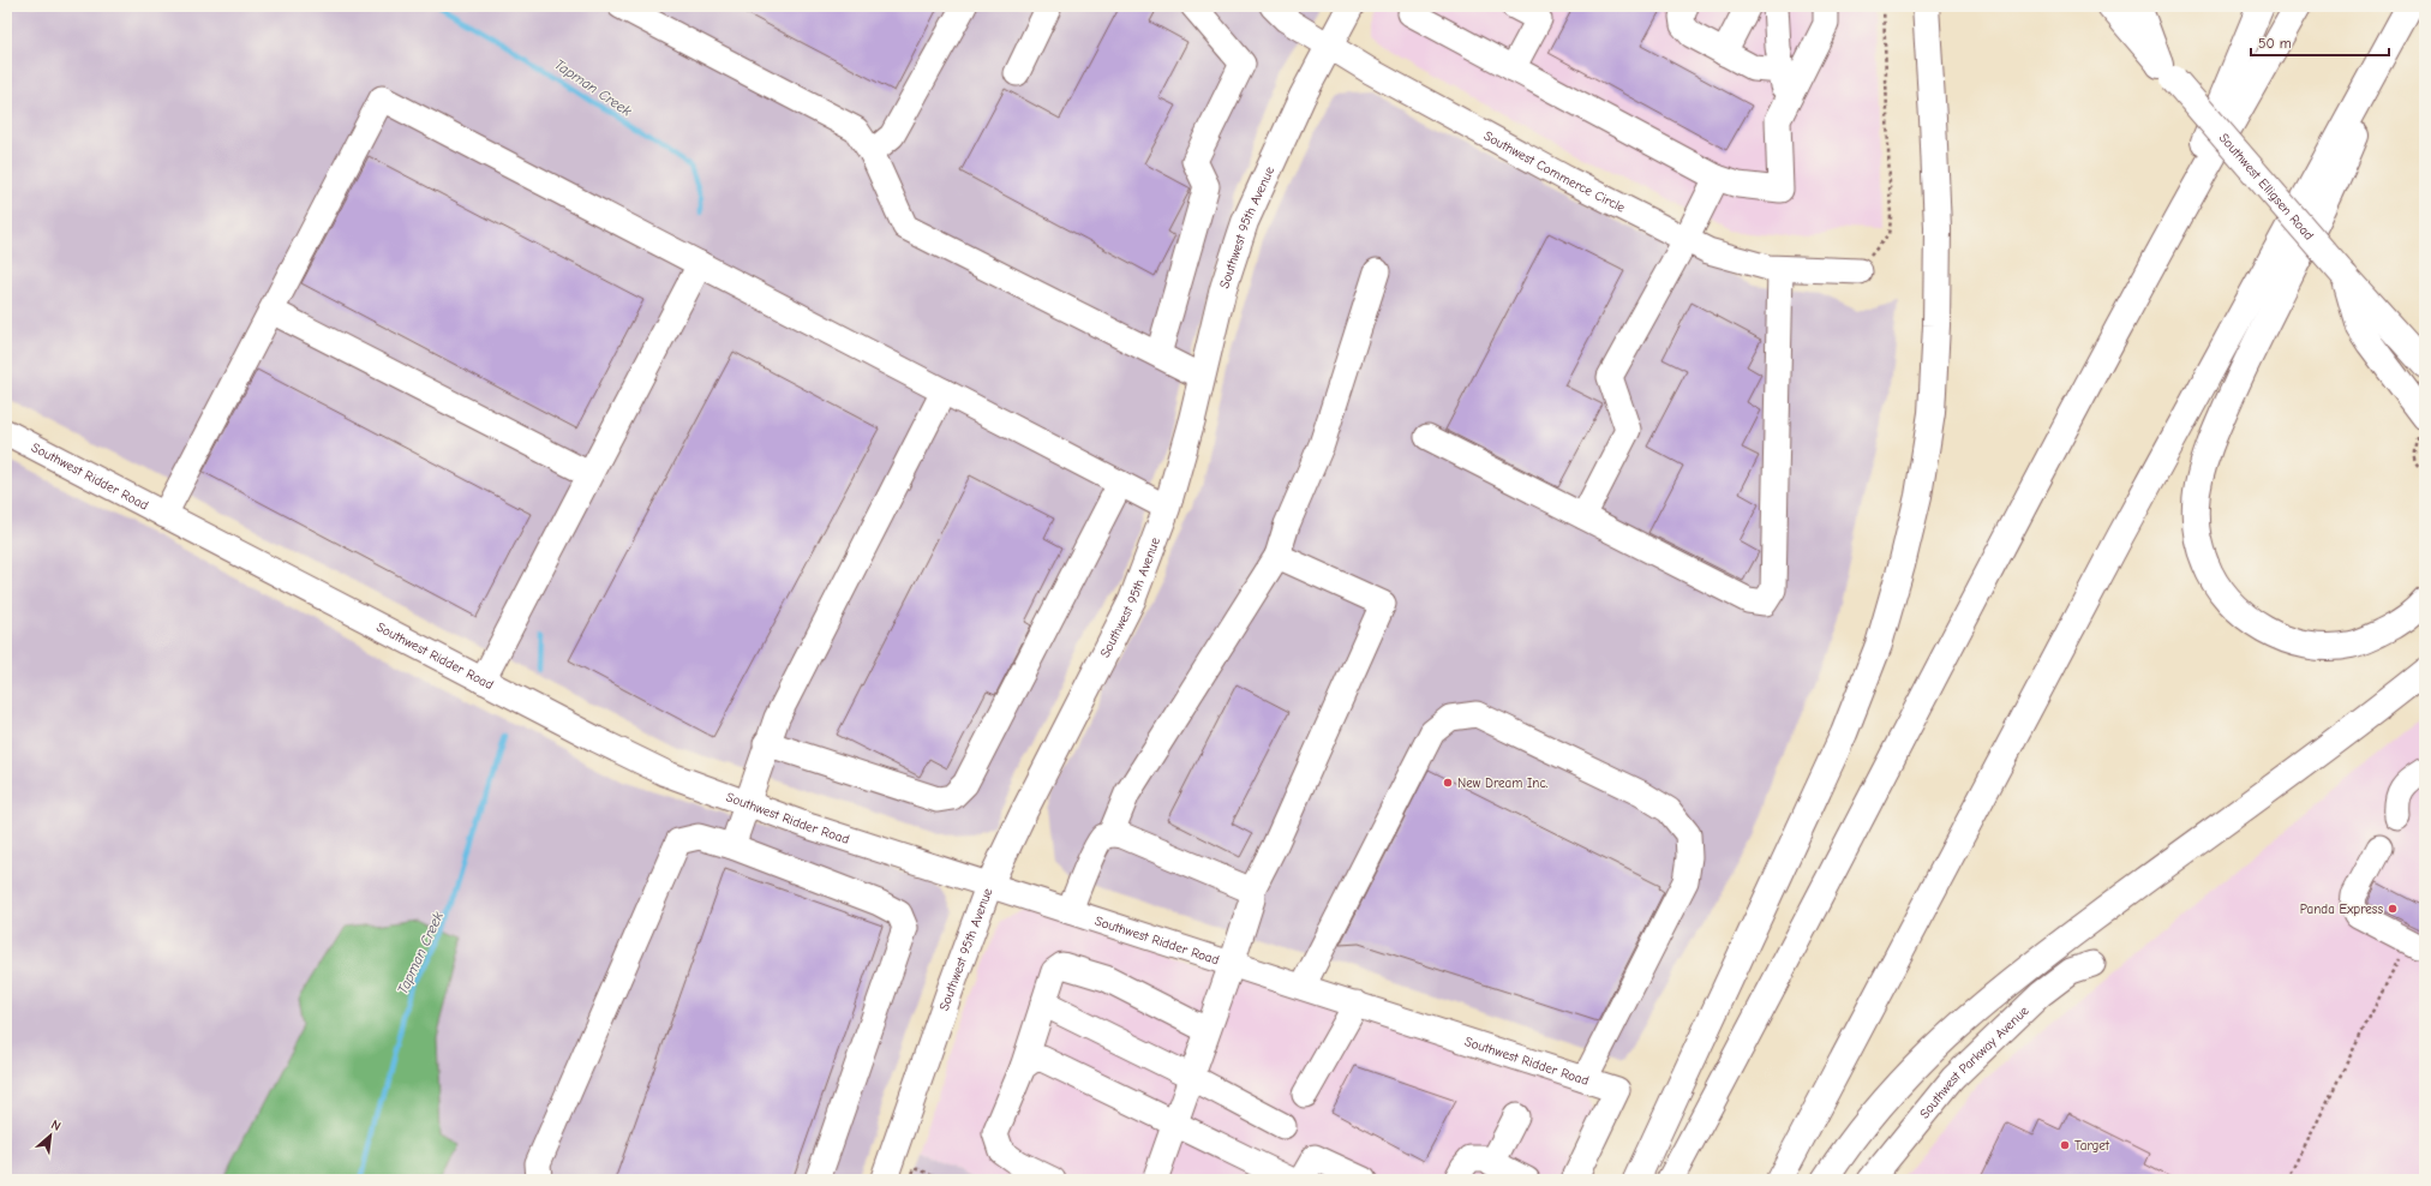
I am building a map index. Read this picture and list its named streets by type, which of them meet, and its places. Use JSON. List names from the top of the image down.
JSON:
{
  "streets": {
    "main road": ["Southwest Elligsen Road", "Southwest 95th Avenue"],
    "street": ["Southwest Commerce Circle", "Southwest Ridder Road", "Southwest Parkway Avenue"]
  },
  "crossings": [
    ["Southwest Commerce Circle", "Southwest 95th Avenue"],
    ["Southwest 95th Avenue", "Southwest Ridder Road"]
  ],
  "water": ["Tapman Creek"],
  "places": ["New Dream Inc.", "Panda Express", "Target"],
  "scale_bar": "50 m",
  "north": "top right"
}
